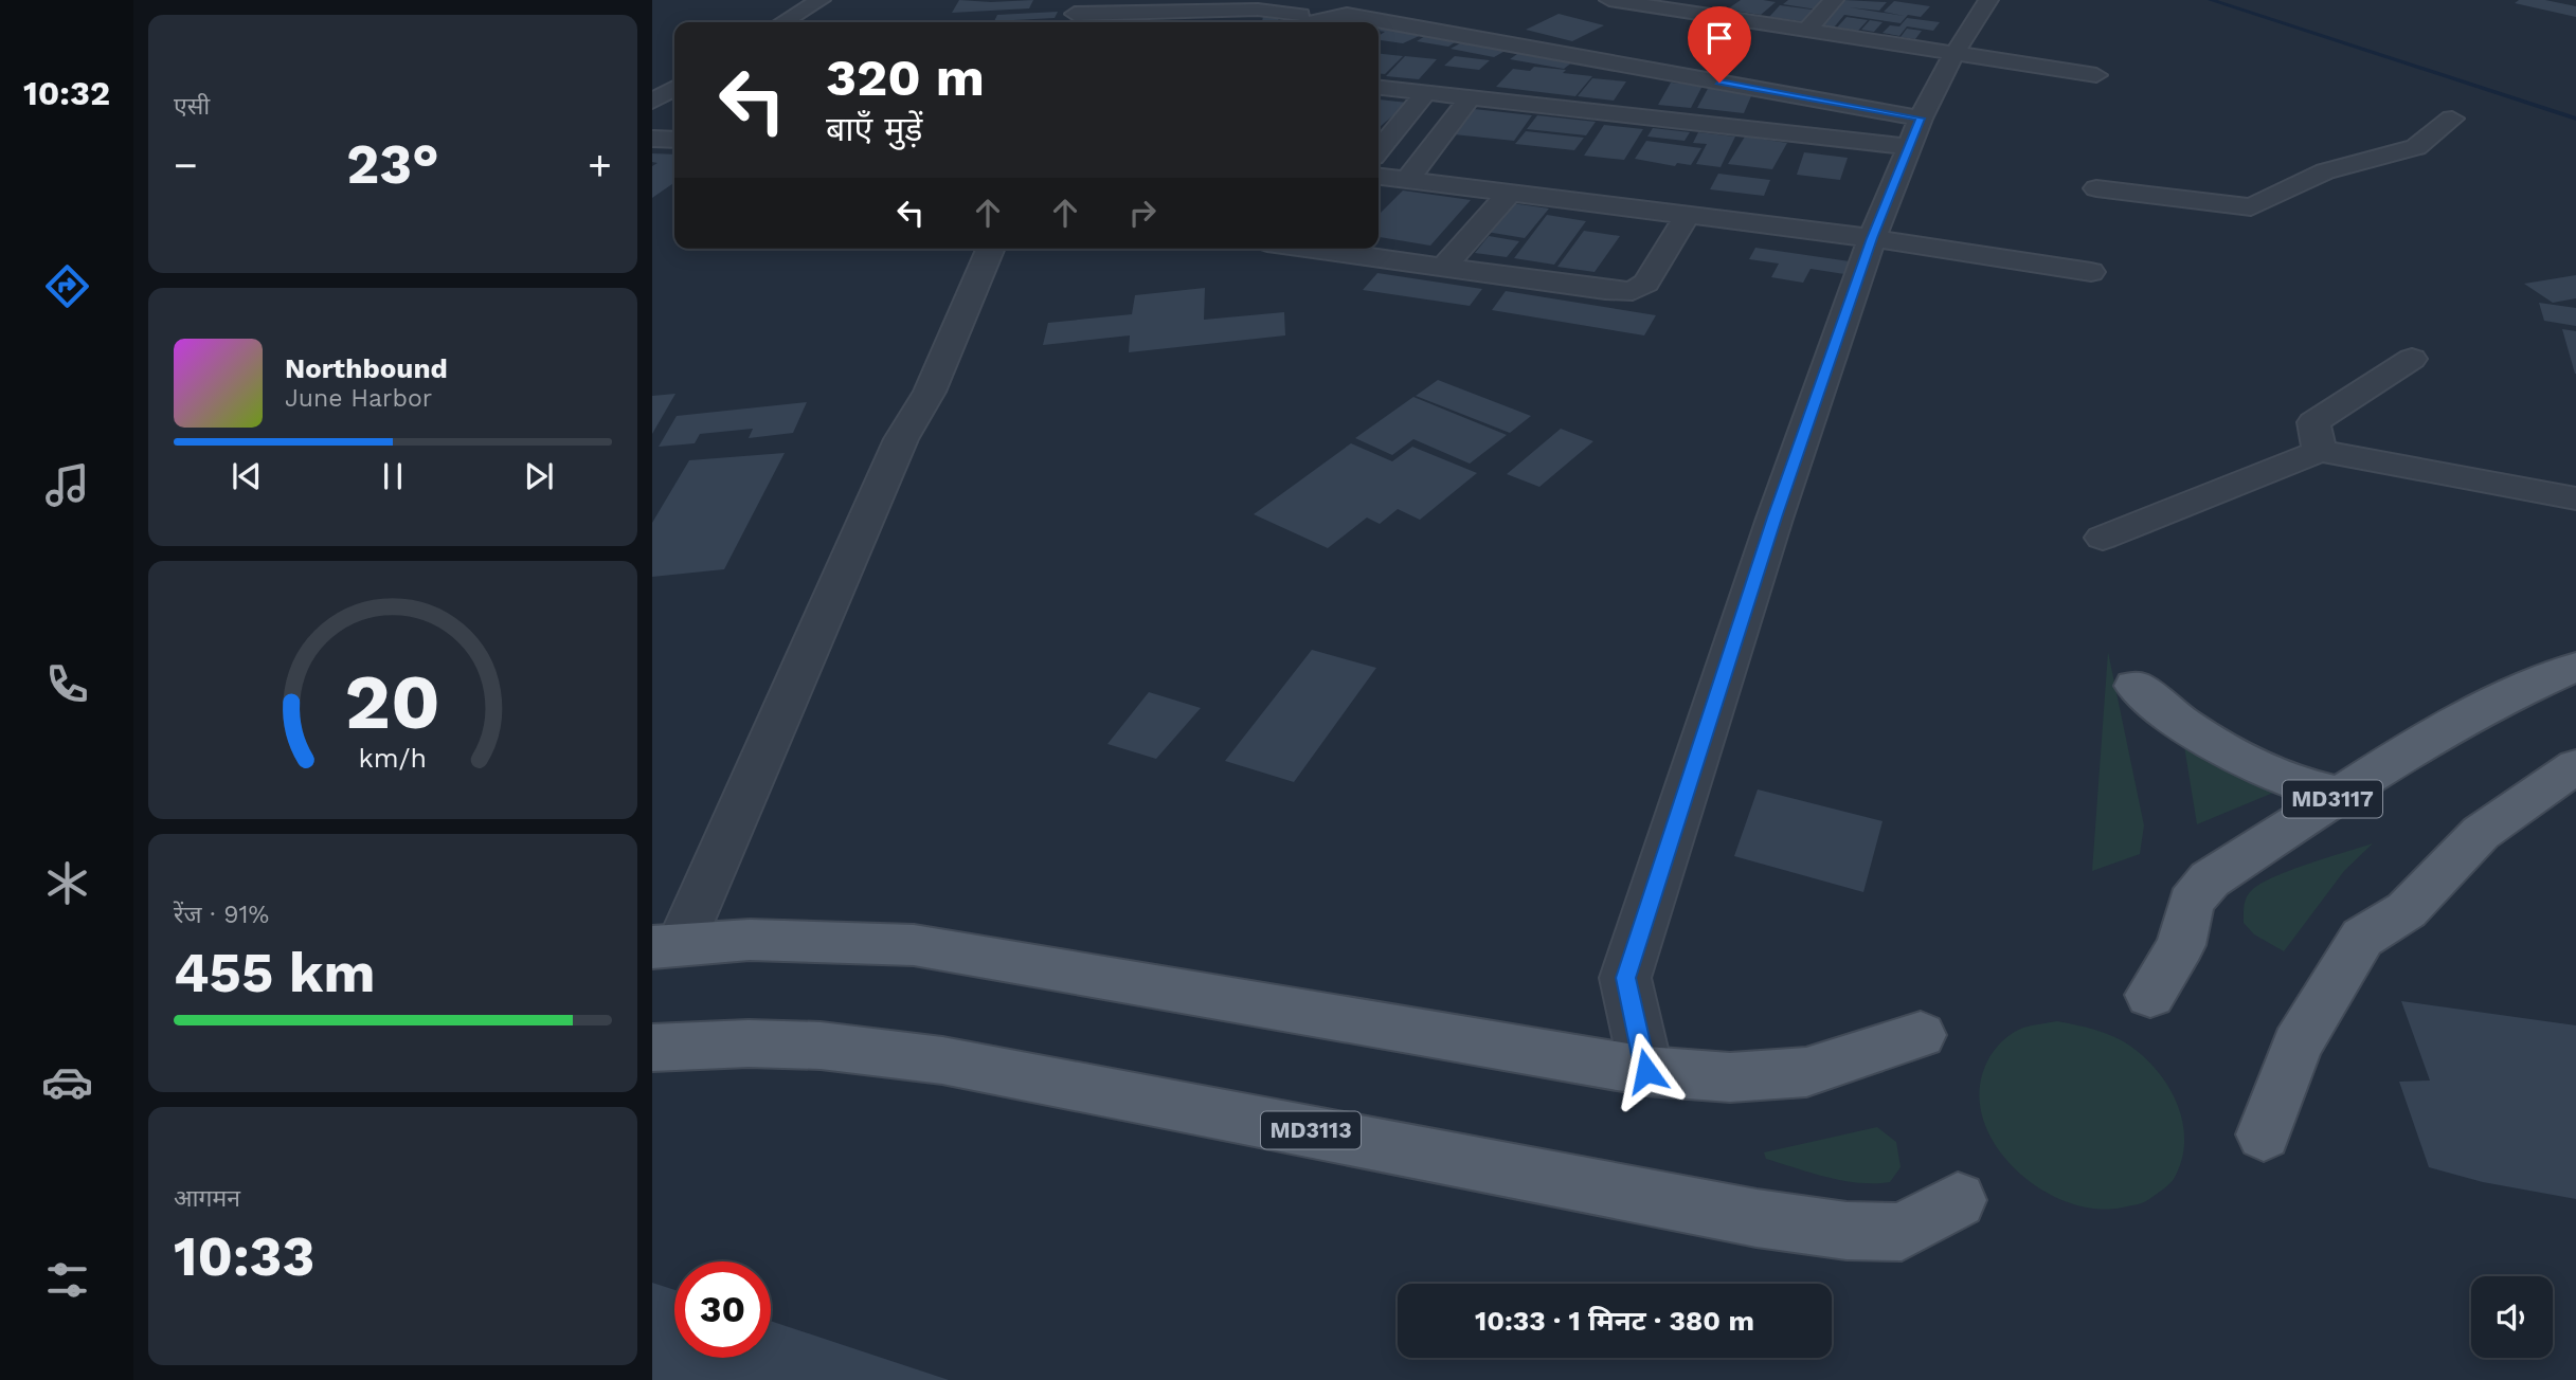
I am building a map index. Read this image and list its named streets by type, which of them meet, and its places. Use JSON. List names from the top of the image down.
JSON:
{
  "streets": {
    "main road": ["MD3117", "MD3113"]
  },
  "page": {
    "tabs": "10:32",
    "tile": [
      "एसी",
      ["रेंज · 91%", "455 km"],
      ["आगमन", "10:33"]
    ],
    "turn": ["320 m", "बाएँ मुड़ें"],
    "heat": ["−", "23°", "+"],
    "song": ["Northbound", "June Harbor"],
    "limit": "30",
    "trip": "10:33 · 1 मिनट · 380 m",
    "gauge": ["20", "km/h"]
  }
}
